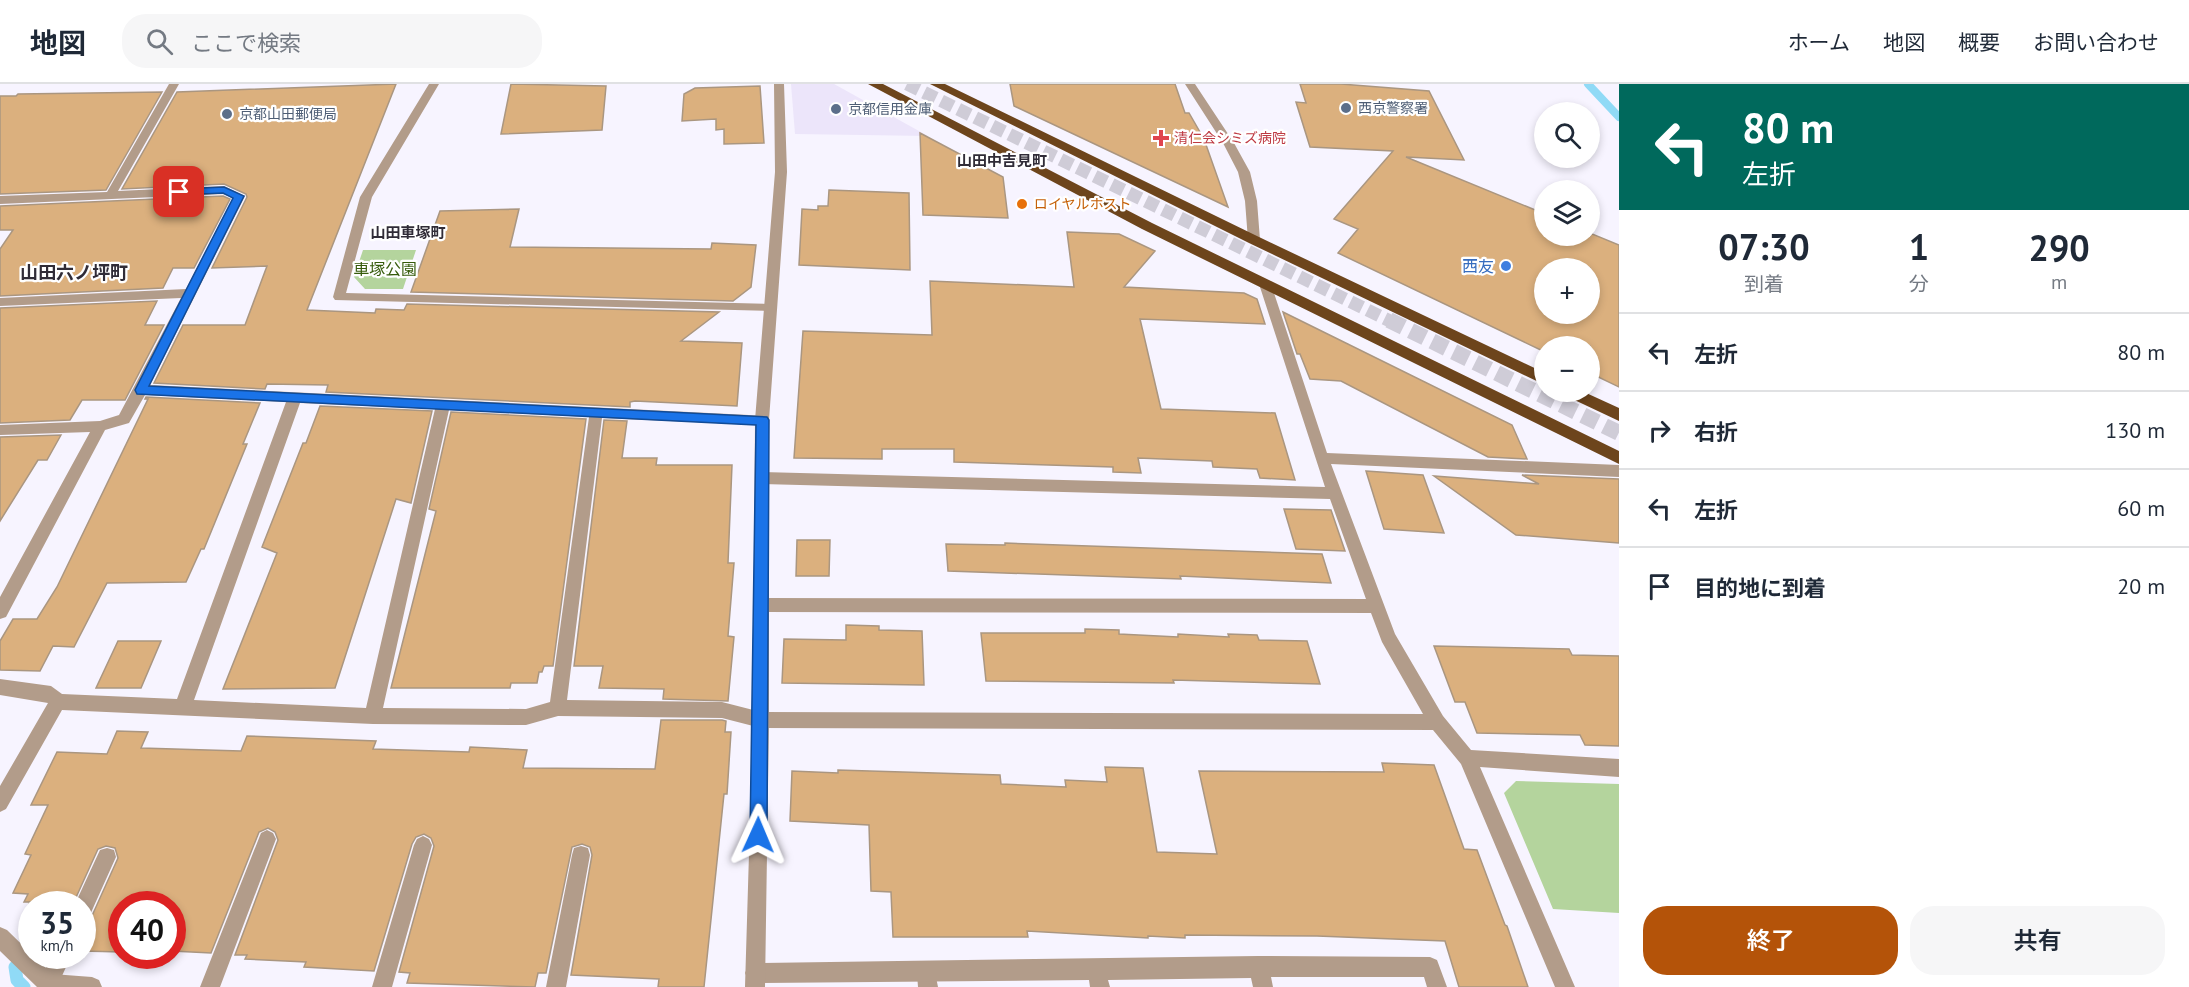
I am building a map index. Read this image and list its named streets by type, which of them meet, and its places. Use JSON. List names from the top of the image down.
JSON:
{
  "districts": ["山田中吉見町", "山田車塚町", "山田六ノ坪町"],
  "parks": ["車塚公園"],
  "places": {
    "other": [
      "西京警察署",
      "京都信用金庫",
      "京都山田郵便局",
      "ロイヤルホスト",
      "西友"
    ],
    "health": ["清仁会シミズ病院"]
  },
  "page": {
    "header": "地図",
    "search": "ここで検索",
    "nav": [
      "ホーム",
      "地図",
      "概要",
      "お問い合わせ"
    ],
    "turn": ["80 m", "左折"],
    "map_buttons": ["+", "−"],
    "eta": [
      "07:30",
      "到着",
      "1",
      "分",
      "290",
      "m"
    ],
    "list": [
      {
        "name": "左折",
        "value": "80 m"
      },
      {
        "name": "右折",
        "value": "130 m"
      },
      {
        "name": "左折",
        "value": "60 m"
      },
      {
        "name": "目的地に到着",
        "value": "20 m"
      }
    ],
    "speed": "35 km/h",
    "limit": "40",
    "buttons": ["終了", "共有"]
  }
}
